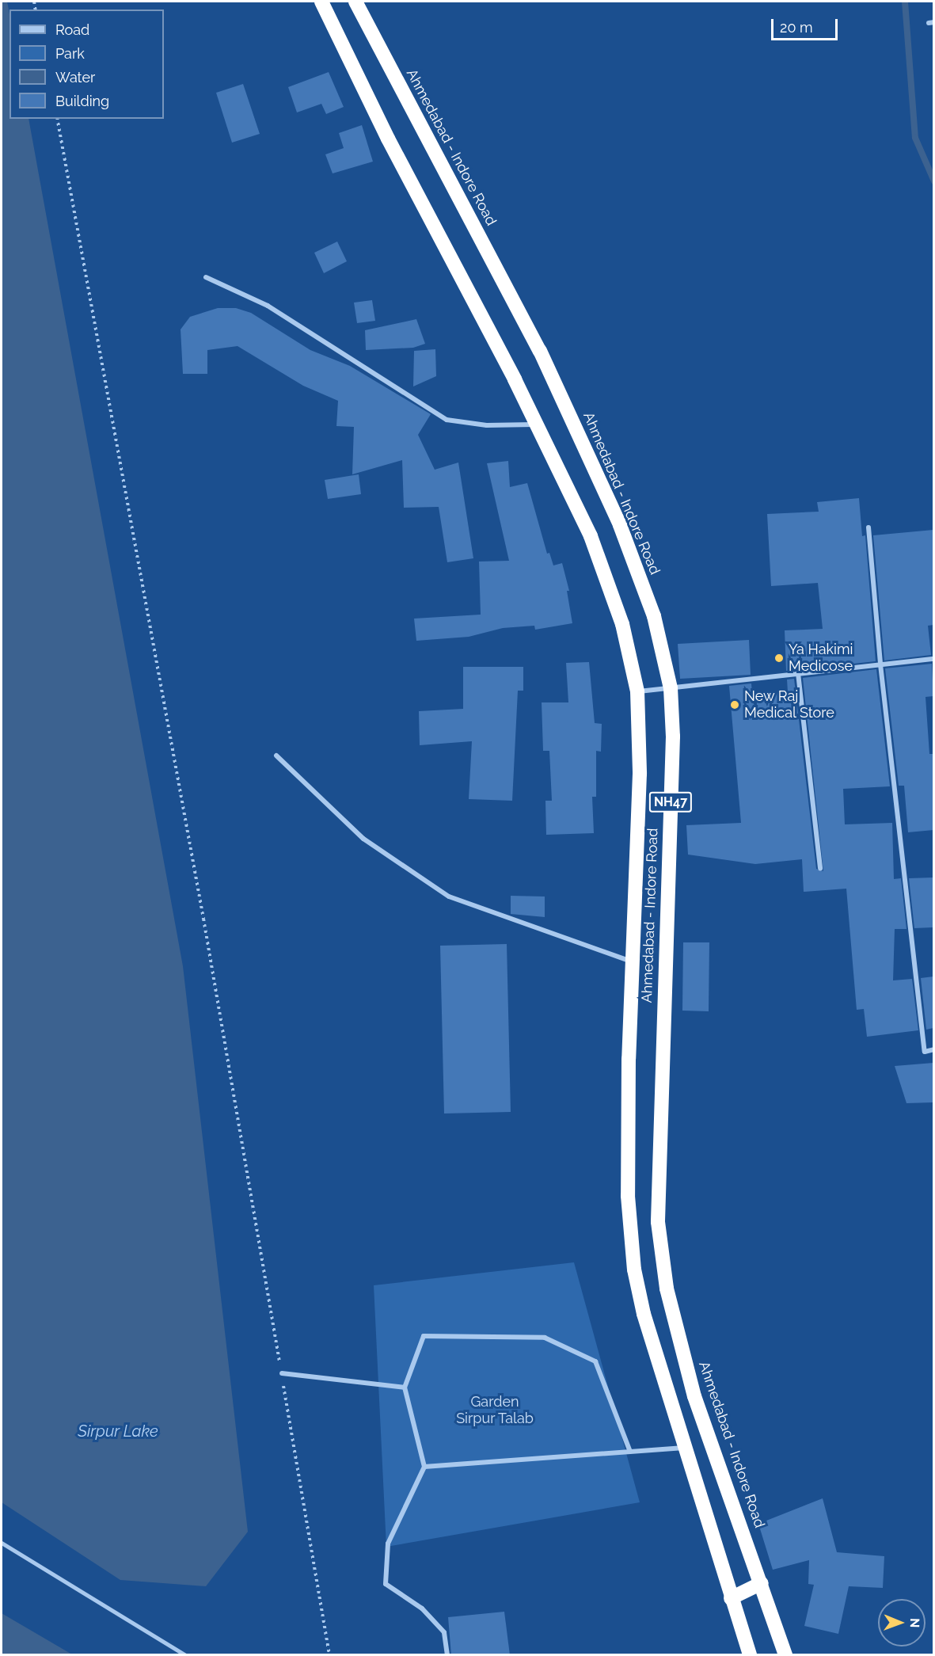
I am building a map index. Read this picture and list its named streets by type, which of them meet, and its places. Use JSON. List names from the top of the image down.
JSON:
{
  "streets": {
    "highway": ["Ahmedabad - Indore Road", "NH47"]
  },
  "water": ["Sirpur Lake"],
  "parks": ["Garden Sirpur Talab"],
  "places": ["Ya Hakimi Medicose", "New Raj Medical Store"],
  "legend": [
    "Road",
    "Park",
    "Water",
    "Building"
  ],
  "scale_bar": "20 m",
  "north": "right"
}
